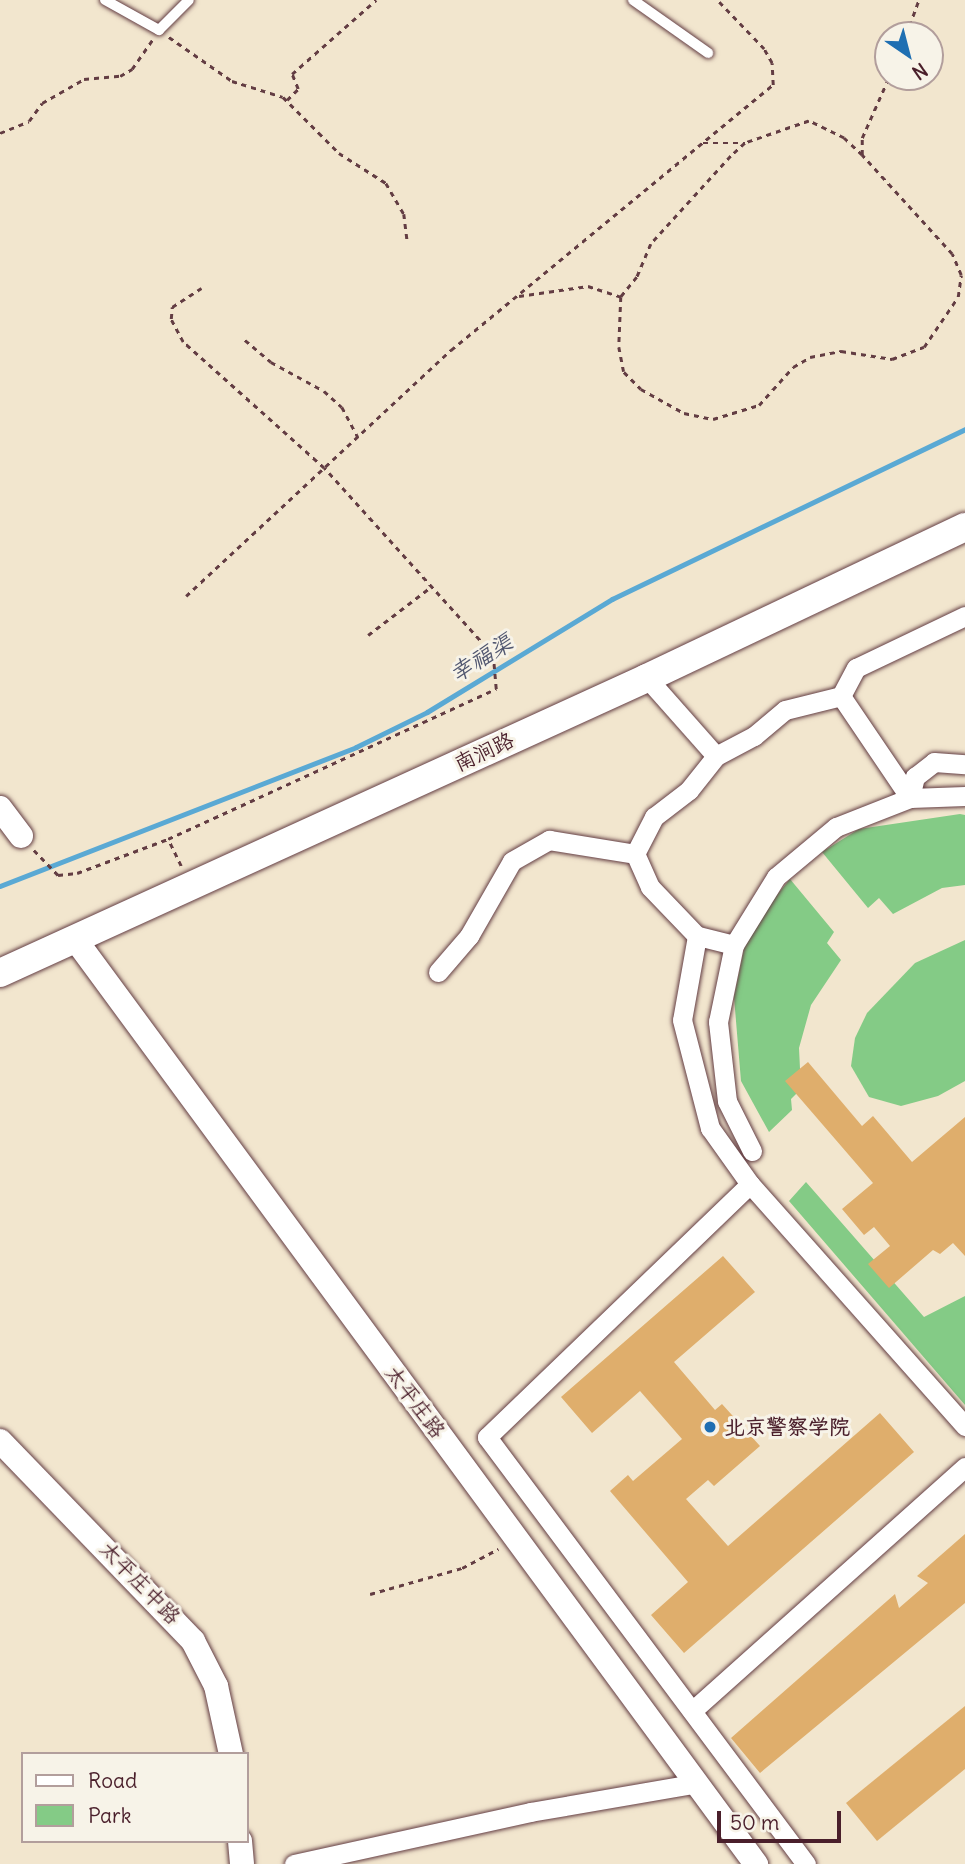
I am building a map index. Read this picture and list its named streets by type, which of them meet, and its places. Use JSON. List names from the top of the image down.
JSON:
{
  "streets": {
    "main road": ["南涧路"],
    "street": ["太平庄路", "太平庄中路"]
  },
  "crossings": [
    ["南涧路", "太平庄路"]
  ],
  "water": ["幸福渠"],
  "places": ["北京警察学院"],
  "legend": ["Road", "Park"],
  "scale_bar": "50 m",
  "north": "bottom right"
}
